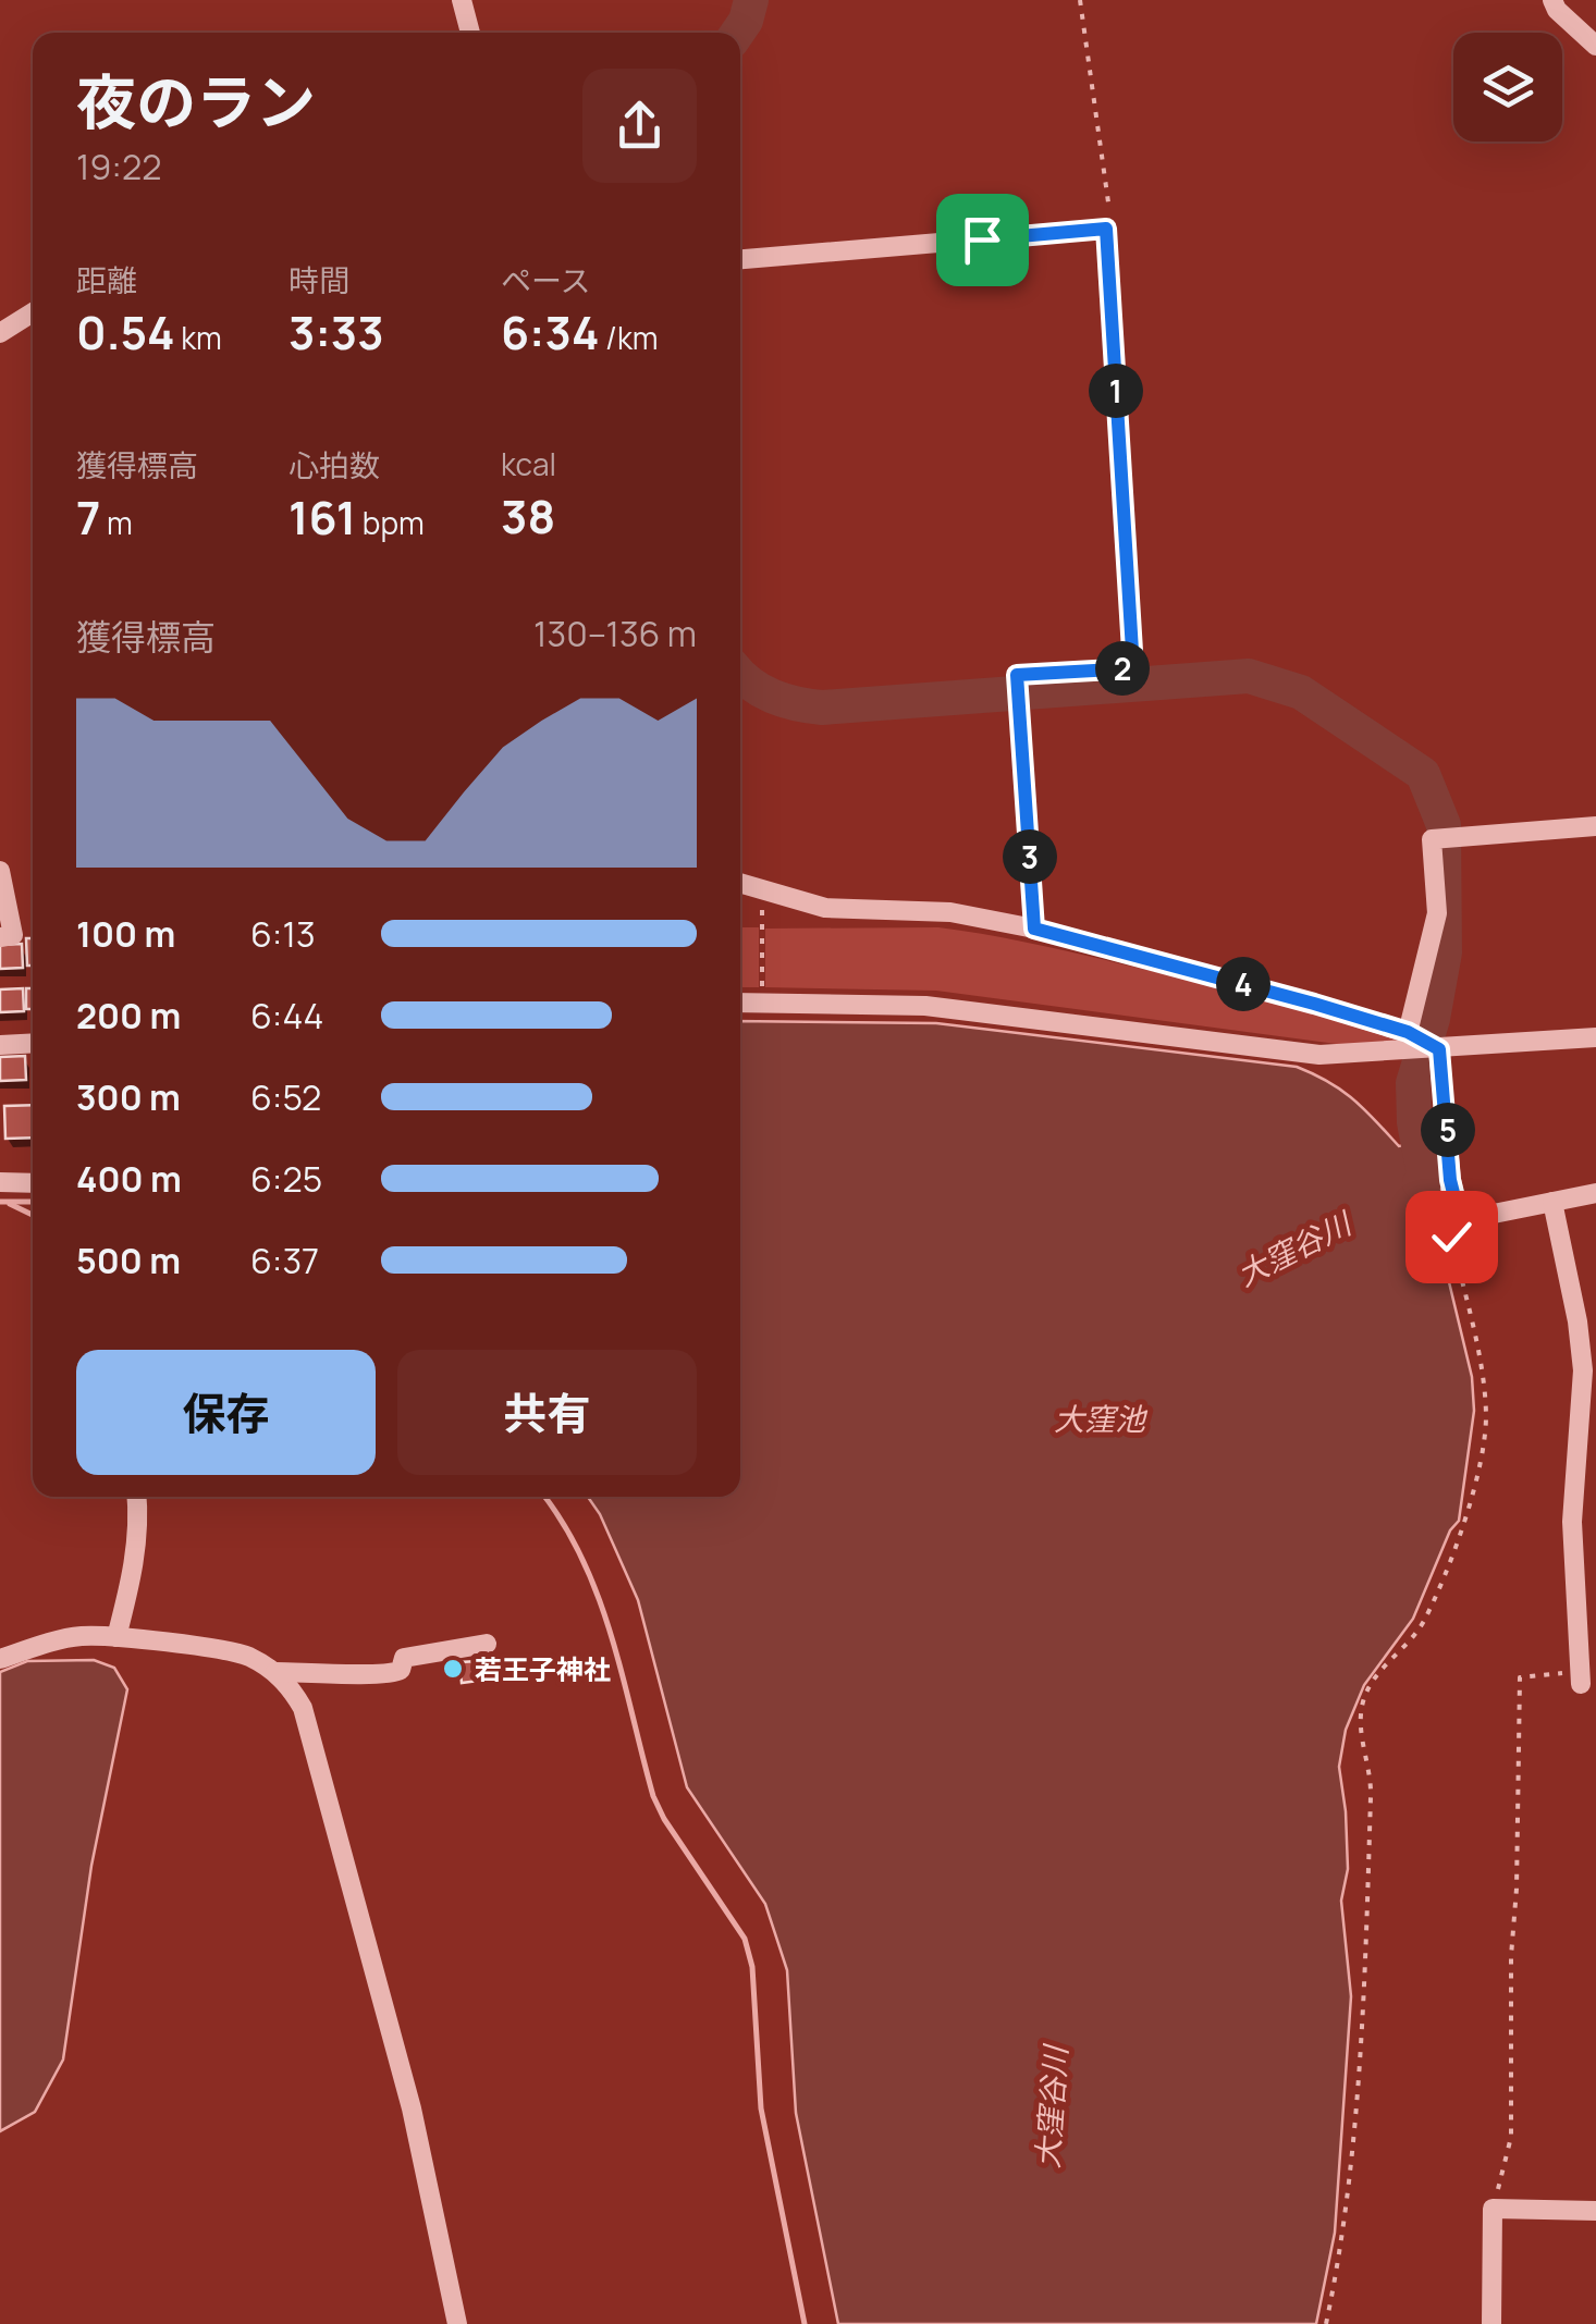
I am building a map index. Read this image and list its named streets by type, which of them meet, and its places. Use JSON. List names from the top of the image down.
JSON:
{
  "water": ["大窪谷川", "大窪池"],
  "places": ["若王子神社"],
  "page": {
    "heading": ["夜のラン", "19:22"],
    "stats": [
      ["距離", "0.54 km"],
      ["時間", "3:33"],
      ["ペース", "6:34 /km"],
      ["獲得標高", "7 m"],
      ["心拍数", "161 bpm"],
      ["kcal", "38"]
    ],
    "pins": [
      "1",
      "2",
      "3",
      "4",
      "5"
    ],
    "chart": ["獲得標高", "130–136 m"],
    "list": [
      {
        "name": "100 m",
        "note": "6:13"
      },
      {
        "name": "200 m",
        "note": "6:44"
      },
      {
        "name": "300 m",
        "note": "6:52"
      },
      {
        "name": "400 m",
        "note": "6:25"
      },
      {
        "name": "500 m",
        "note": "6:37"
      }
    ],
    "buttons": ["保存", "共有"]
  }
}
